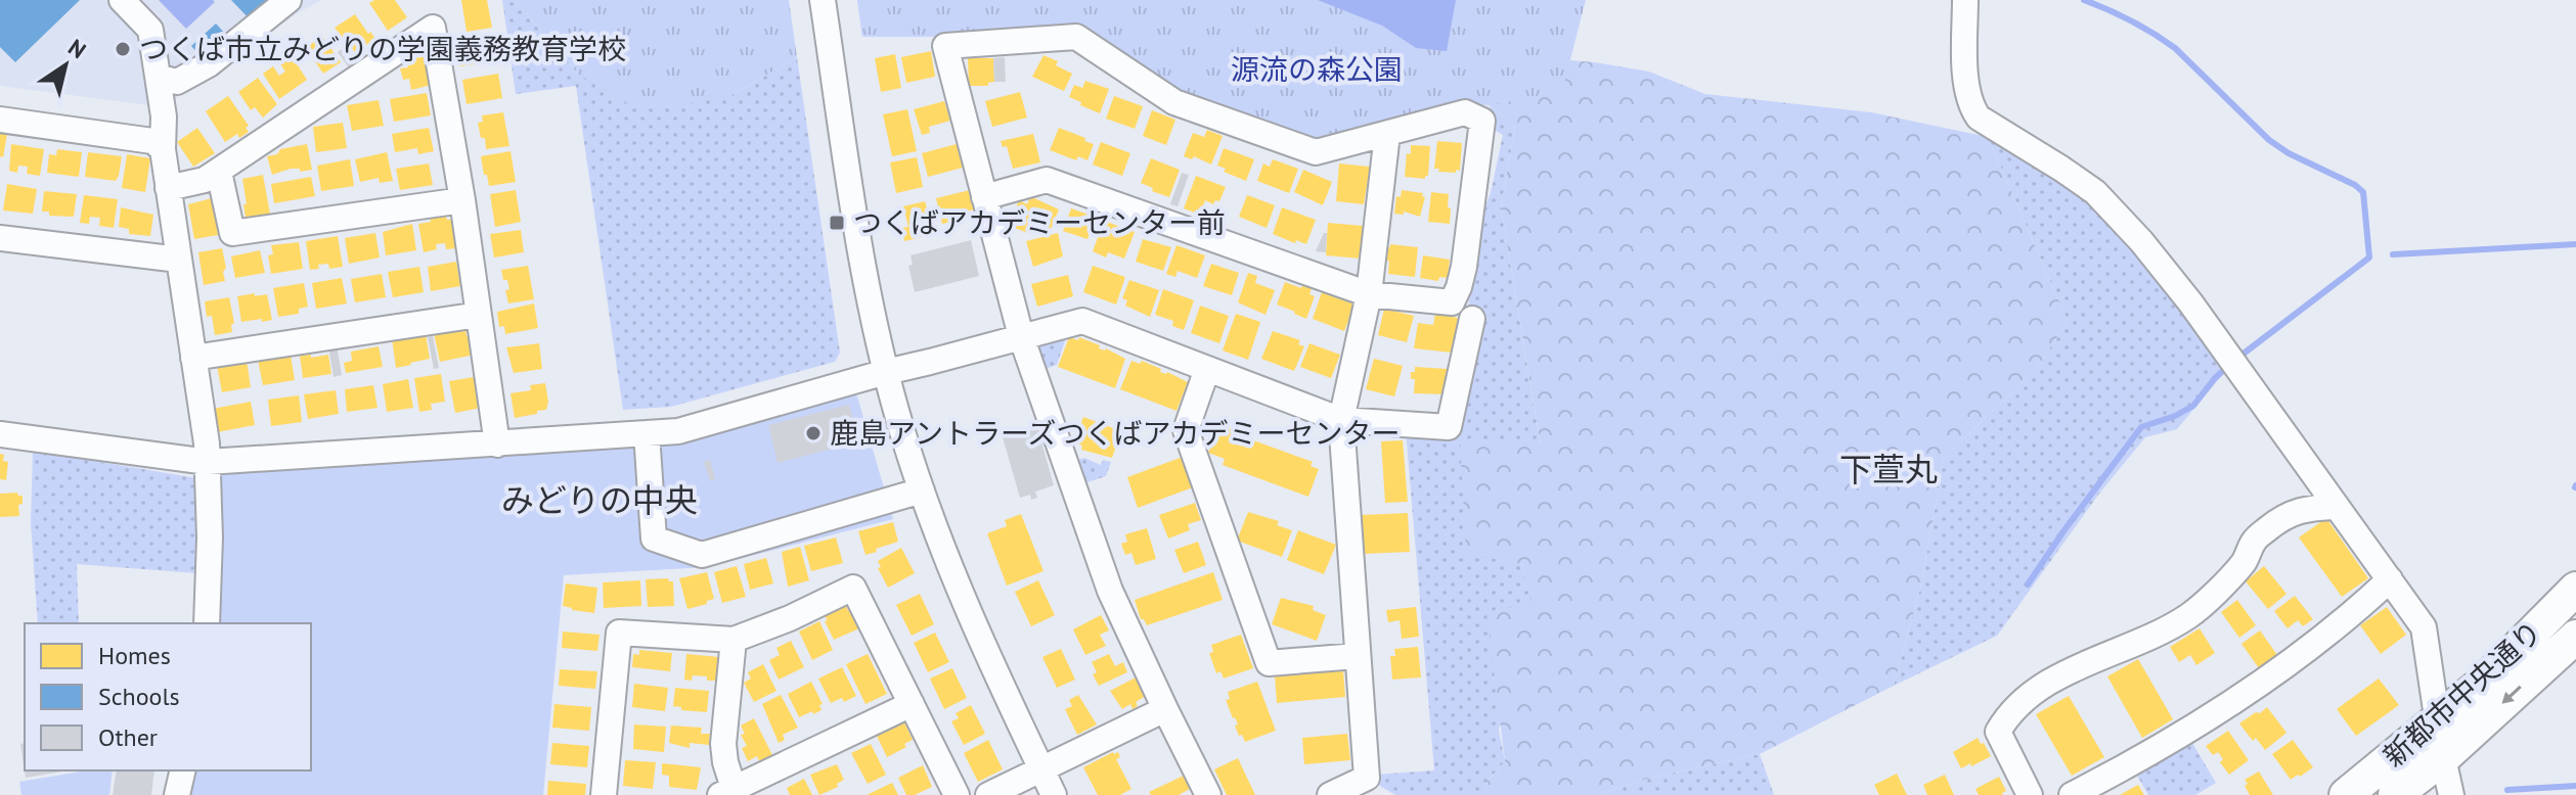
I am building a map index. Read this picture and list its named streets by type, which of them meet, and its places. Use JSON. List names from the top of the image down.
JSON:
{
  "streets": {
    "main road": ["新都市中央通り"]
  },
  "districts": ["下萱丸", "みどりの中央"],
  "parks": ["源流の森公園"],
  "places": {
    "other": ["つくば市立みどりの学園義務教育学校", "鹿島アントラーズつくばアカデミーセンター"],
    "transit": ["つくばアカデミーセンター前"]
  },
  "legend": ["Homes", "Schools", "Other"],
  "north": "top right"
}
